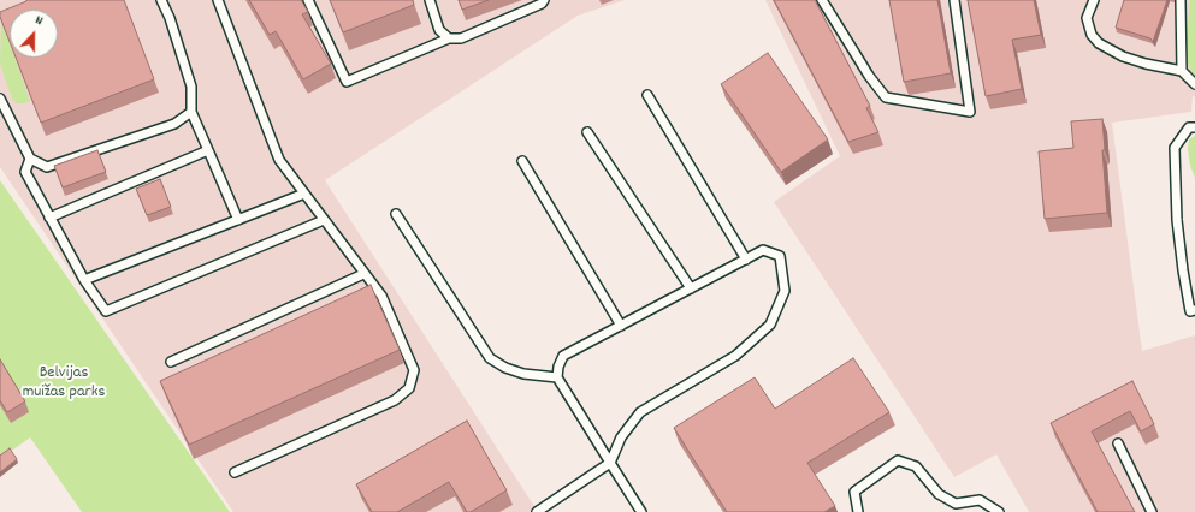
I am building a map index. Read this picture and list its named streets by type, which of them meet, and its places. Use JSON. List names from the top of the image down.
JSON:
{
  "parks": ["Belvijas muižas parks"],
  "north": "top"
}
